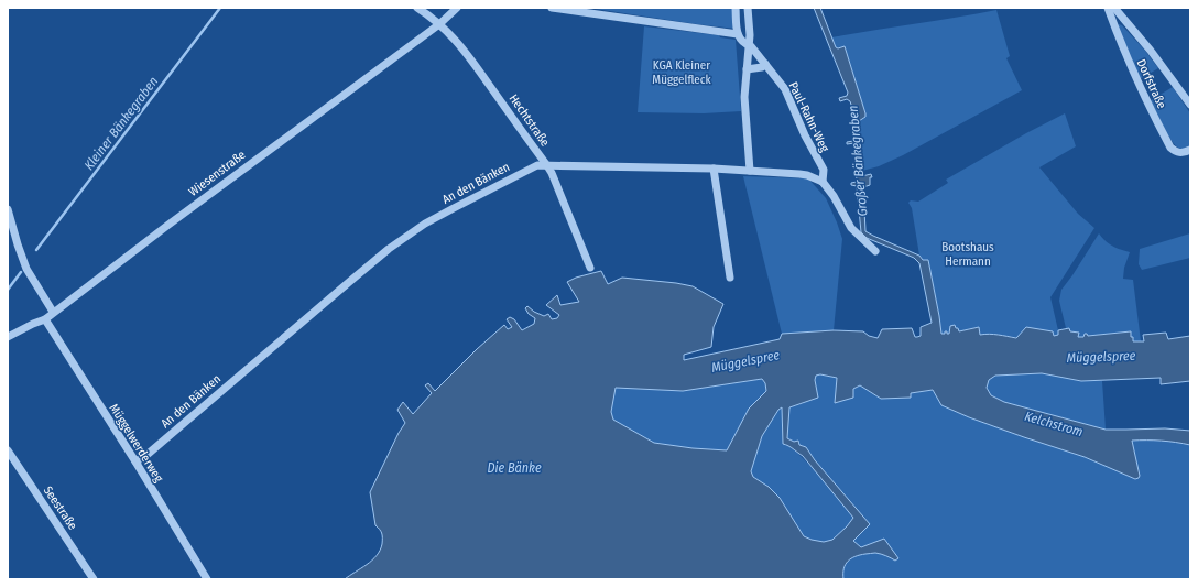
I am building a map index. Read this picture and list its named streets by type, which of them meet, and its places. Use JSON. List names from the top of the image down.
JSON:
{
  "streets": {
    "street": [
      "Dorfstraße",
      "Paul-Rahn-Weg",
      "Hechtstraße",
      "Wiesenstraße",
      "An den Bänken",
      "Müggelwerderweg",
      "Seestraße"
    ]
  },
  "crossings": [
    ["Paul-Rahn-Weg", "An den Bänken"],
    ["Hechtstraße", "Wiesenstraße"],
    ["Hechtstraße", "An den Bänken"],
    ["Wiesenstraße", "Müggelwerderweg"],
    ["An den Bänken", "Müggelwerderweg"]
  ],
  "water": [
    "Kleiner Bänkegraben",
    "Großer Bänkegraben",
    "Müggelspree",
    "Kelchstrom",
    "Die Bänke"
  ],
  "parks": ["KGA Kleiner Müggelfleck", "Bootshaus Hermann"]
}
